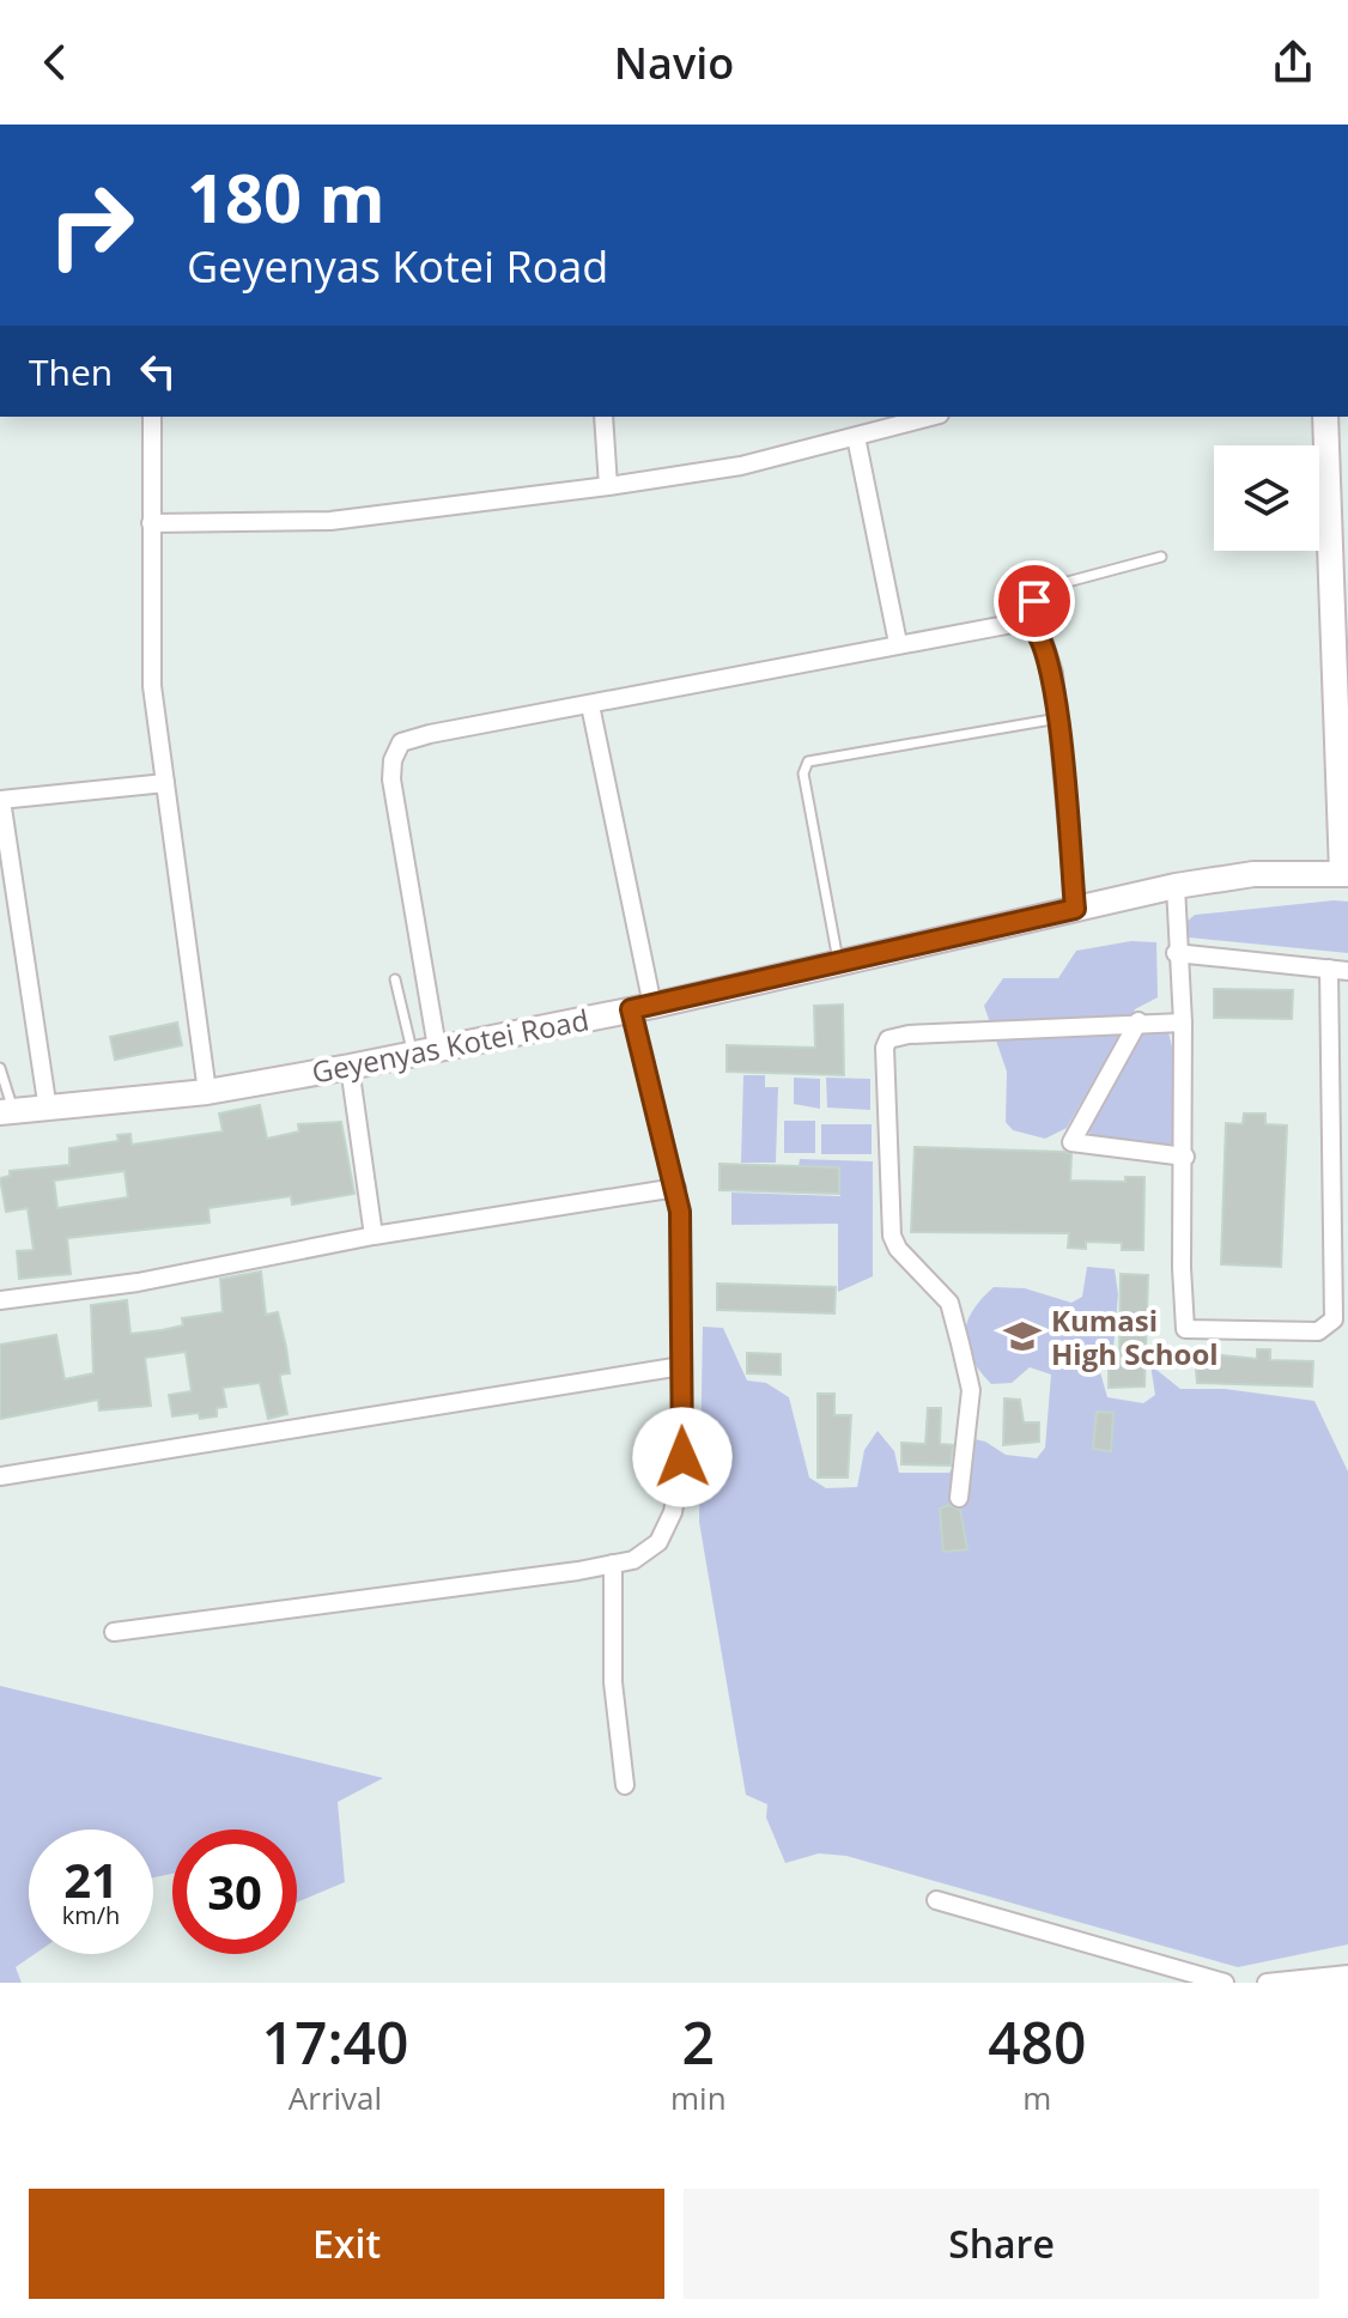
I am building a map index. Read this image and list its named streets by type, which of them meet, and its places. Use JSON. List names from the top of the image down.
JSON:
{
  "streets": {
    "street": ["Geyenyas Kotei Road"]
  },
  "places": {
    "school or university": ["Kumasi High School"]
  },
  "page": {
    "header": "Navio",
    "turn": ["180 m", "Geyenyas Kotei Road"],
    "then": "Then",
    "speed": "21 km/h",
    "limit": "30",
    "eta": [
      "17:40",
      "Arrival",
      "2",
      "min",
      "480",
      "m"
    ],
    "buttons": ["Exit", "Share"]
  }
}
